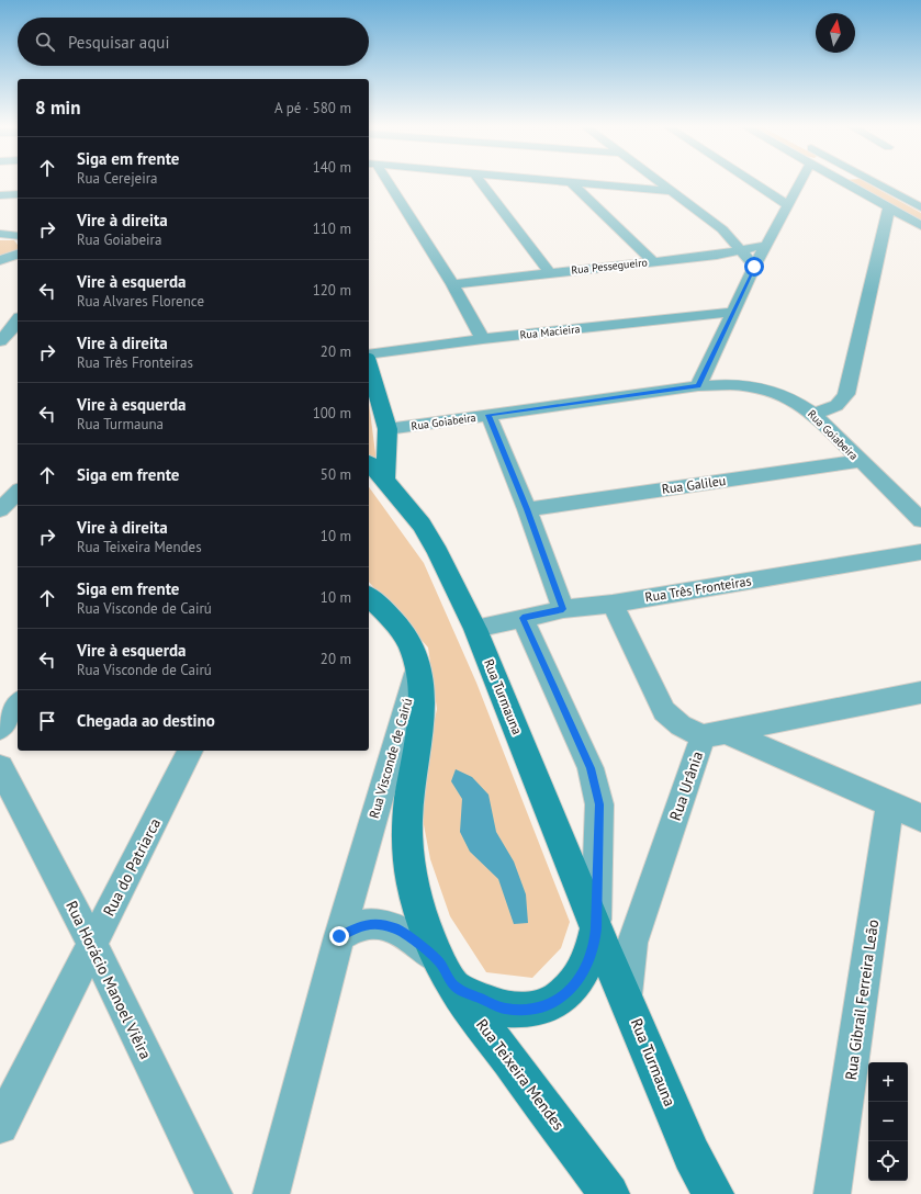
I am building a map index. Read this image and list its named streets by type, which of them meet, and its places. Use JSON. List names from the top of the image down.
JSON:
{
  "streets": {
    "main road": ["Rua Turmauna", "Rua Teixeira Mendes"],
    "street": [
      "Rua Pessegueiro",
      "Rua Macieira",
      "Rua Goiabeira",
      "Rua Galileu",
      "Rua Três Fronteiras",
      "Rua Visconde de Cairú",
      "Rua Urânia",
      "Rua do Patriarca",
      "Rua Horácio Manoel Viêira",
      "Rua Gibrail Ferreira Leão"
    ]
  },
  "crossings": [
    ["Rua Goiabeira", "Rua Galileu"],
    ["Rua Três Fronteiras", "Rua Turmauna"],
    ["Rua Três Fronteiras", "Rua Urânia"],
    ["Rua Turmauna", "Rua Urânia"],
    ["Rua Visconde de Cairú", "Rua Teixeira Mendes"],
    ["Rua do Patriarca", "Rua Horácio Manoel Viêira"]
  ],
  "north": "top",
  "page": {
    "search": "Pesquisar aqui",
    "heading": ["8 min", "A pé · 580 m"],
    "list": [
      ["Siga em frente", "Rua Cerejeira", "140 m"],
      ["Vire à direita", "Rua Goiabeira", "110 m"],
      ["Vire à esquerda", "Rua Alvares Florence", "120 m"],
      ["Vire à direita", "Rua Três Fronteiras", "20 m"],
      ["Vire à esquerda", "Rua Turmauna", "100 m"],
      ["Siga em frente", "50 m"],
      ["Vire à direita", "Rua Teixeira Mendes", "10 m"],
      ["Siga em frente", "Rua Visconde de Cairú", "10 m"],
      ["Vire à esquerda", "Rua Visconde de Cairú", "20 m"],
      "Chegada ao destino"
    ],
    "map_buttons": ["+", "−"]
  }
}
